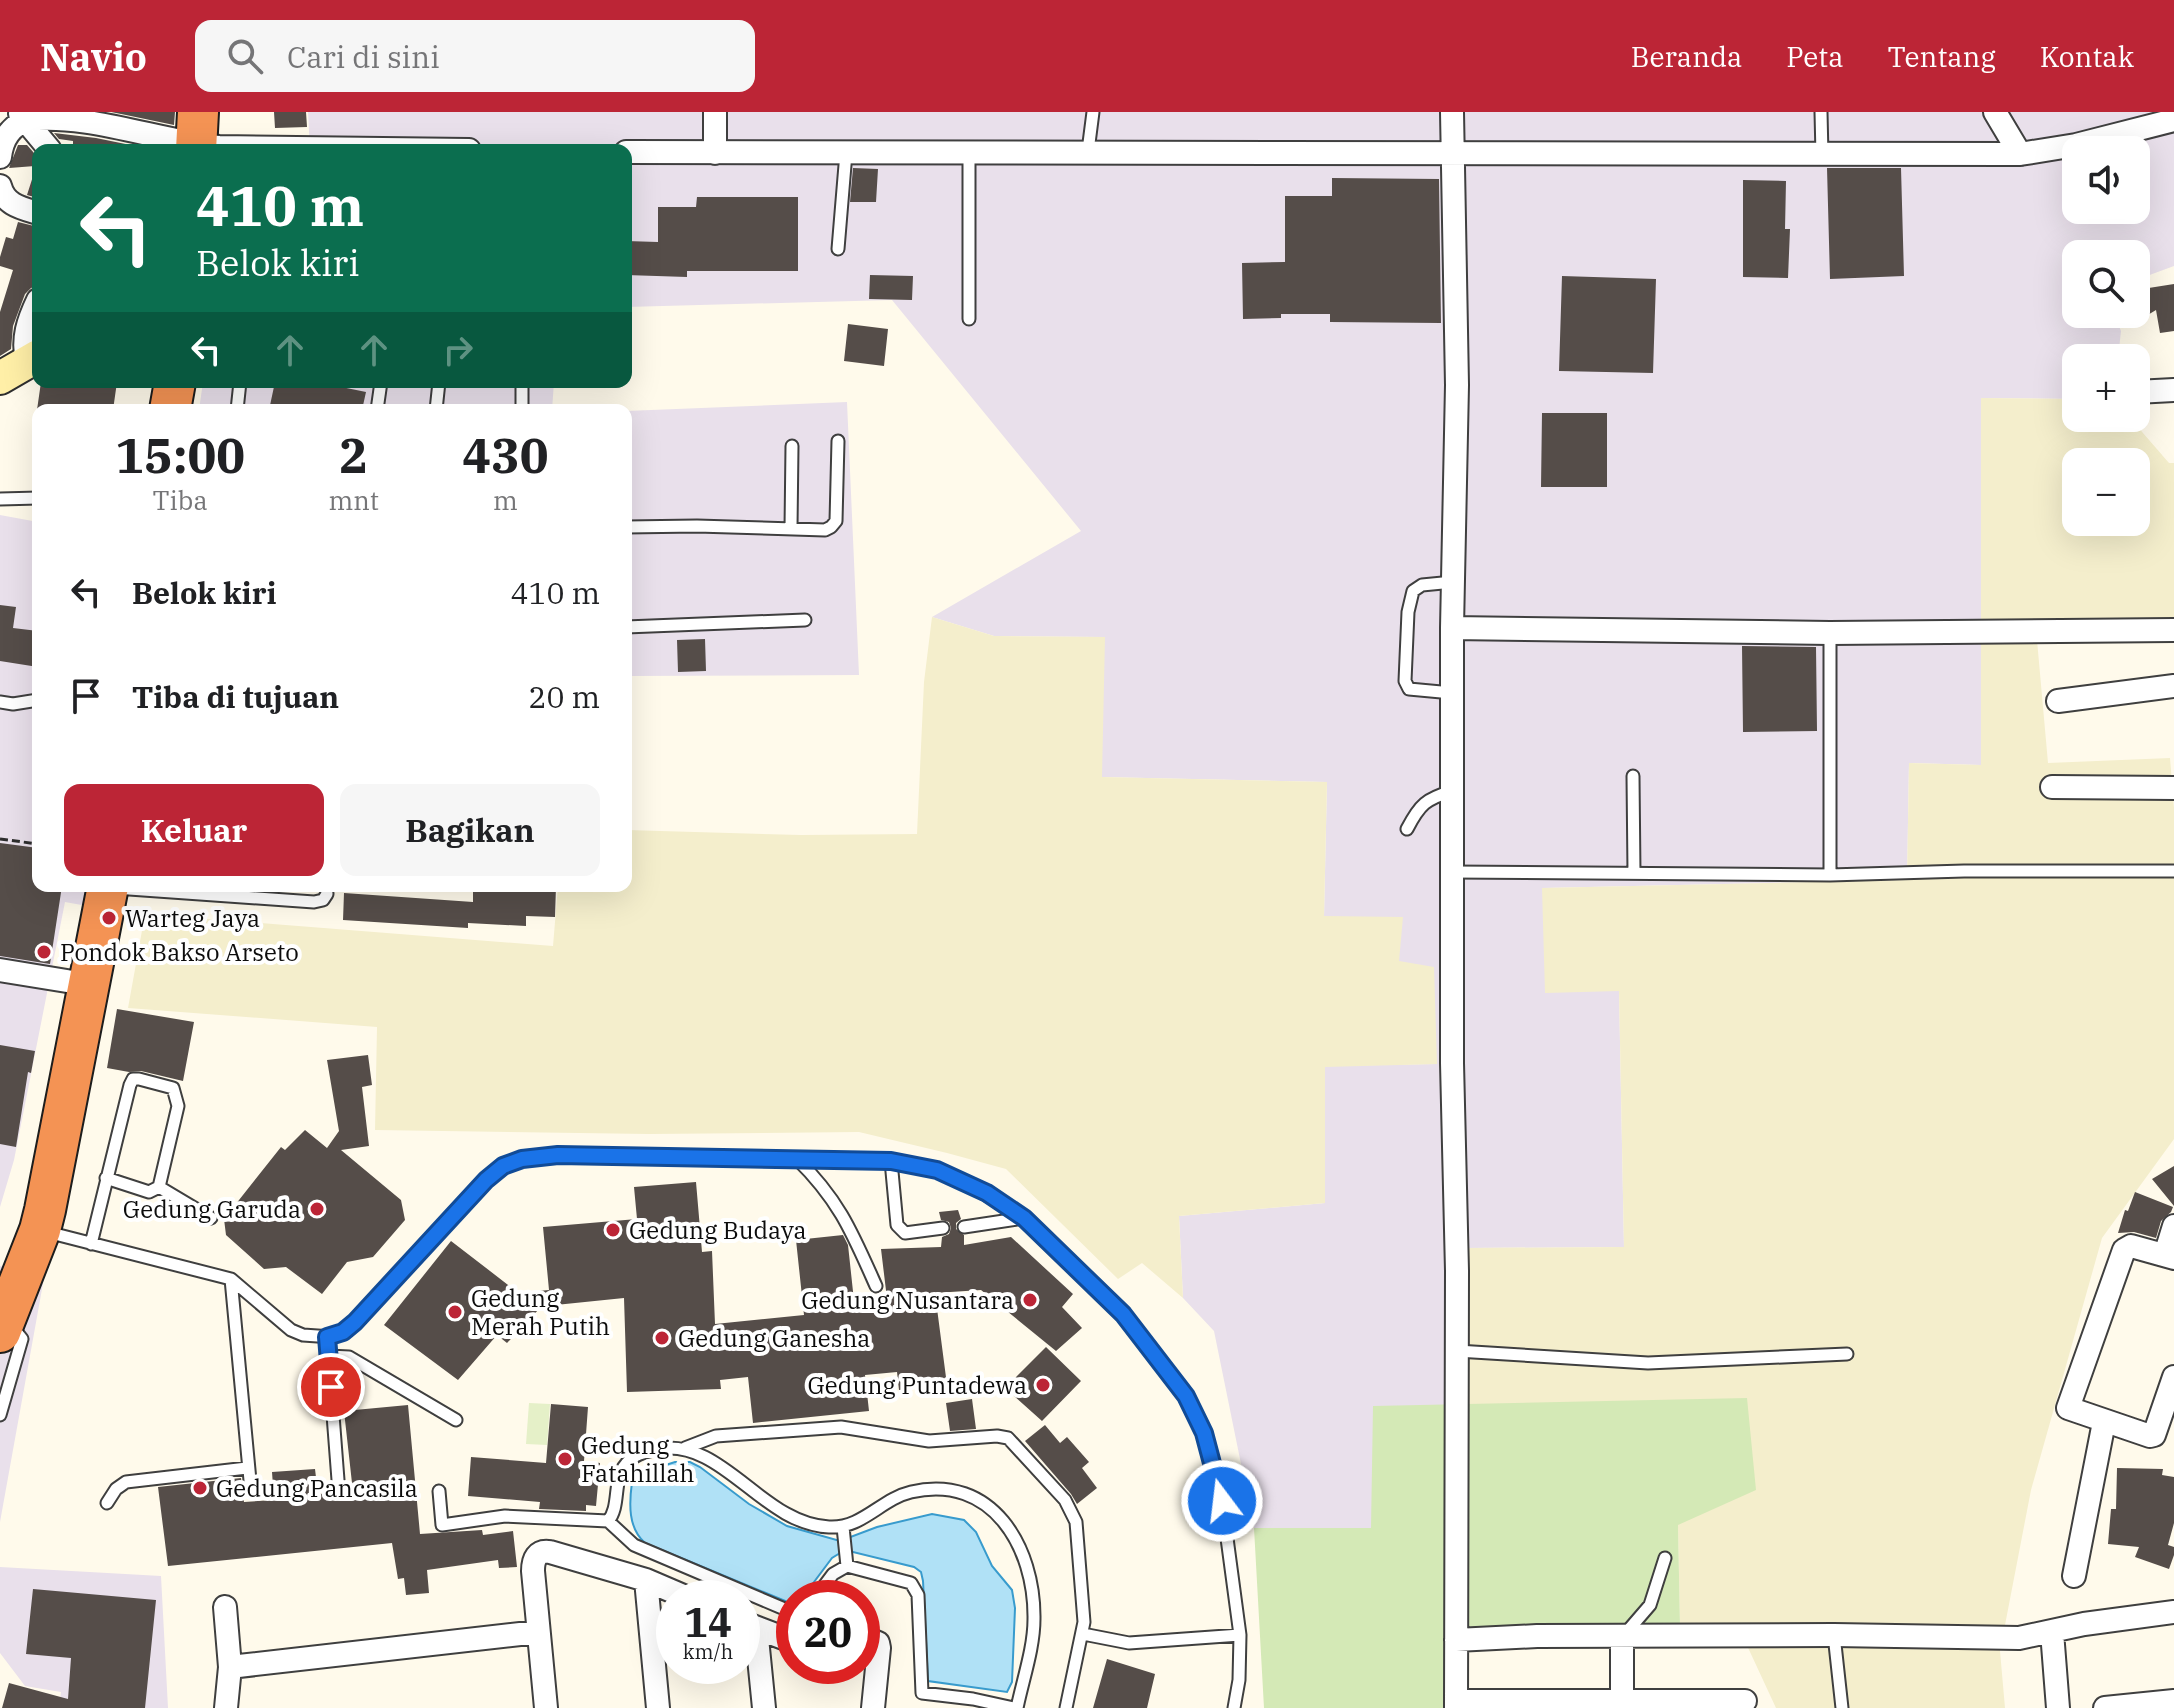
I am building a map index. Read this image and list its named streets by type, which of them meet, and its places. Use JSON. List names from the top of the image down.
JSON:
{
  "places": [
    "Warteg Jaya",
    "Pondok Bakso Arseto",
    "Gedung Garuda",
    "Gedung Budaya",
    "Gedung Nusantara",
    "Gedung Merah Putih",
    "Gedung Ganesha",
    "Gedung Puntadewa",
    "Gedung Fatahillah",
    "Gedung Pancasila"
  ],
  "page": {
    "header": "Navio",
    "search": "Cari di sini",
    "nav": [
      "Beranda",
      "Peta",
      "Tentang",
      "Kontak"
    ],
    "map_buttons": ["+", "−"],
    "turn": ["410 m", "Belok kiri"],
    "eta": [
      "15:00",
      "Tiba",
      "2",
      "mnt",
      "430",
      "m"
    ],
    "list": [
      {
        "name": "Belok kiri",
        "value": "410 m"
      },
      {
        "name": "Tiba di tujuan",
        "value": "20 m"
      }
    ],
    "buttons": ["Keluar", "Bagikan"],
    "speed": "14 km/h",
    "limit": "20"
  }
}
